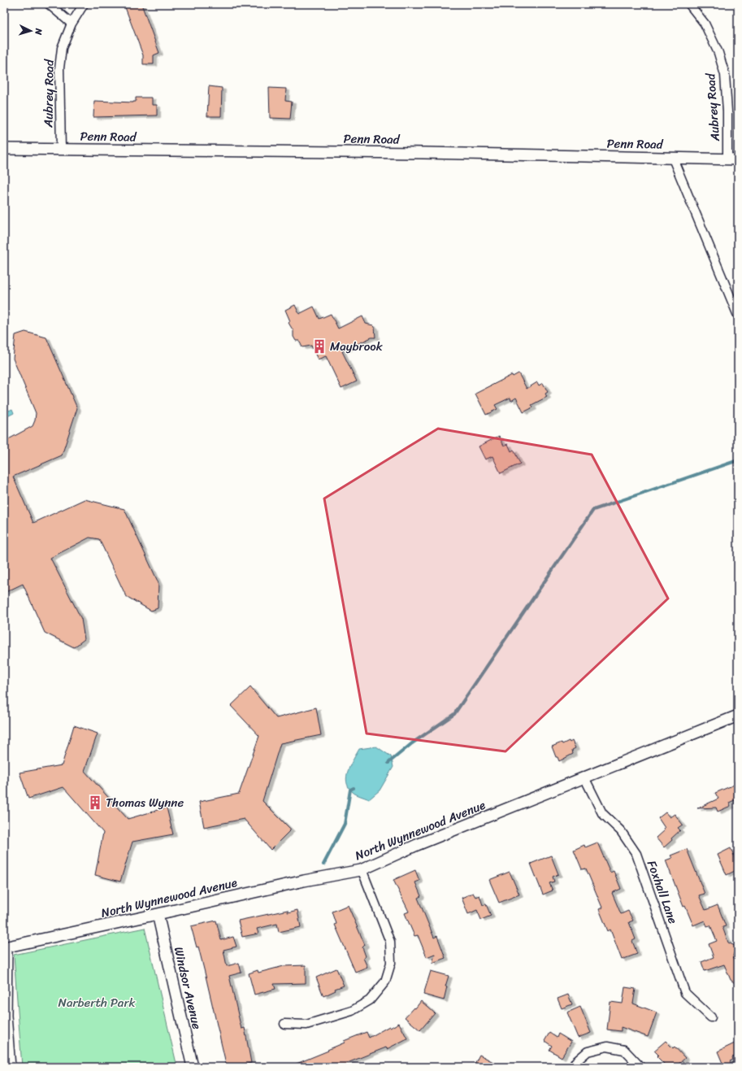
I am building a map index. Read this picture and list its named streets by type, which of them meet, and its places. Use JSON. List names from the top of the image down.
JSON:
{
  "streets": {
    "street": [
      "Aubrey Road",
      "Penn Road",
      "North Wynnewood Avenue",
      "Foxhall Lane",
      "Windsor Avenue"
    ]
  },
  "crossings": [
    ["Aubrey Road", "Penn Road"],
    ["North Wynnewood Avenue", "Foxhall Lane"],
    ["North Wynnewood Avenue", "Windsor Avenue"]
  ],
  "parks": ["Narberth Park"],
  "places": {
    "building": ["Maybrook", "Thomas Wynne"]
  },
  "north": "right"
}
